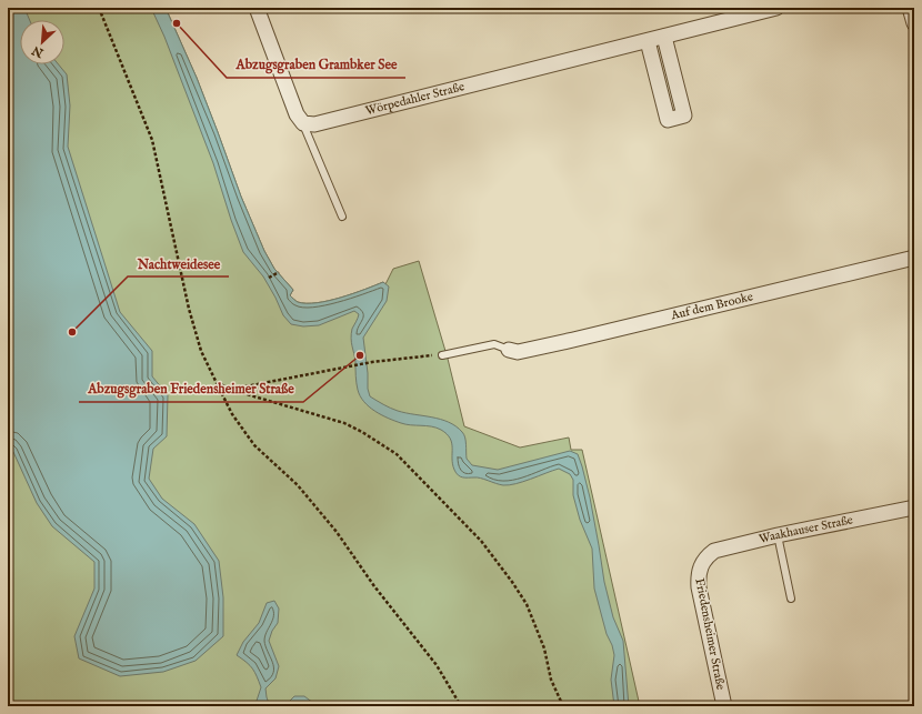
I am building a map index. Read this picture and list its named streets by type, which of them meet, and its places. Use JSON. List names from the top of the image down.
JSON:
{
  "streets": {
    "street": [
      "Wörpedahler Straße",
      "Auf dem Brooke",
      "Waakhauser Straße",
      "Friedensheimer Straße"
    ]
  },
  "crossings": [
    ["Waakhauser Straße", "Friedensheimer Straße"]
  ],
  "places": ["Abzugsgraben Grambker See", "Nachtweidesee", "Abzugsgraben Friedensheimer Straße"],
  "north": "bottom left"
}
